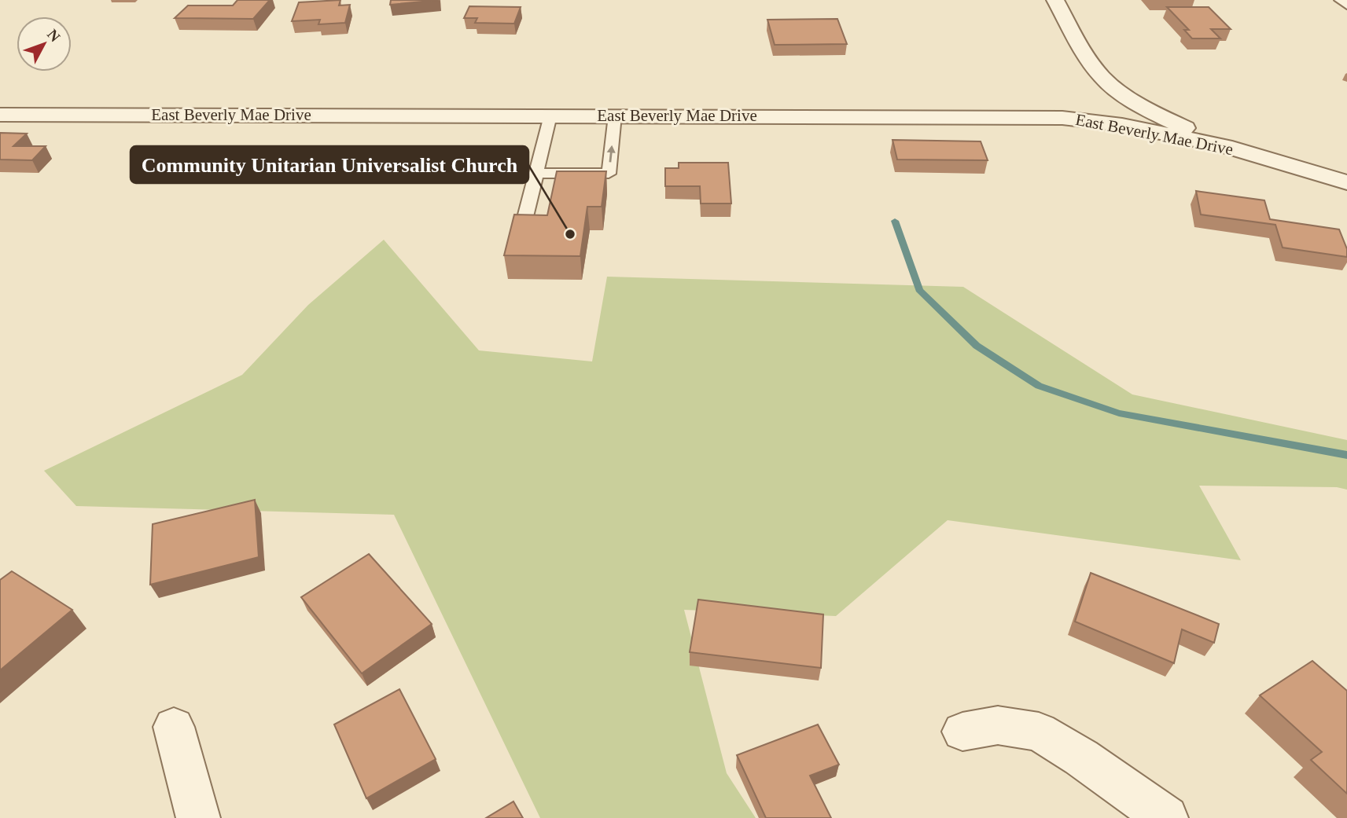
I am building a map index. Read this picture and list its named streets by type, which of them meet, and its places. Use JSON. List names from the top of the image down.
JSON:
{
  "streets": {
    "street": ["East Beverly Mae Drive"]
  },
  "places": ["Community Unitarian Universalist Church"],
  "north": "top right"
}
